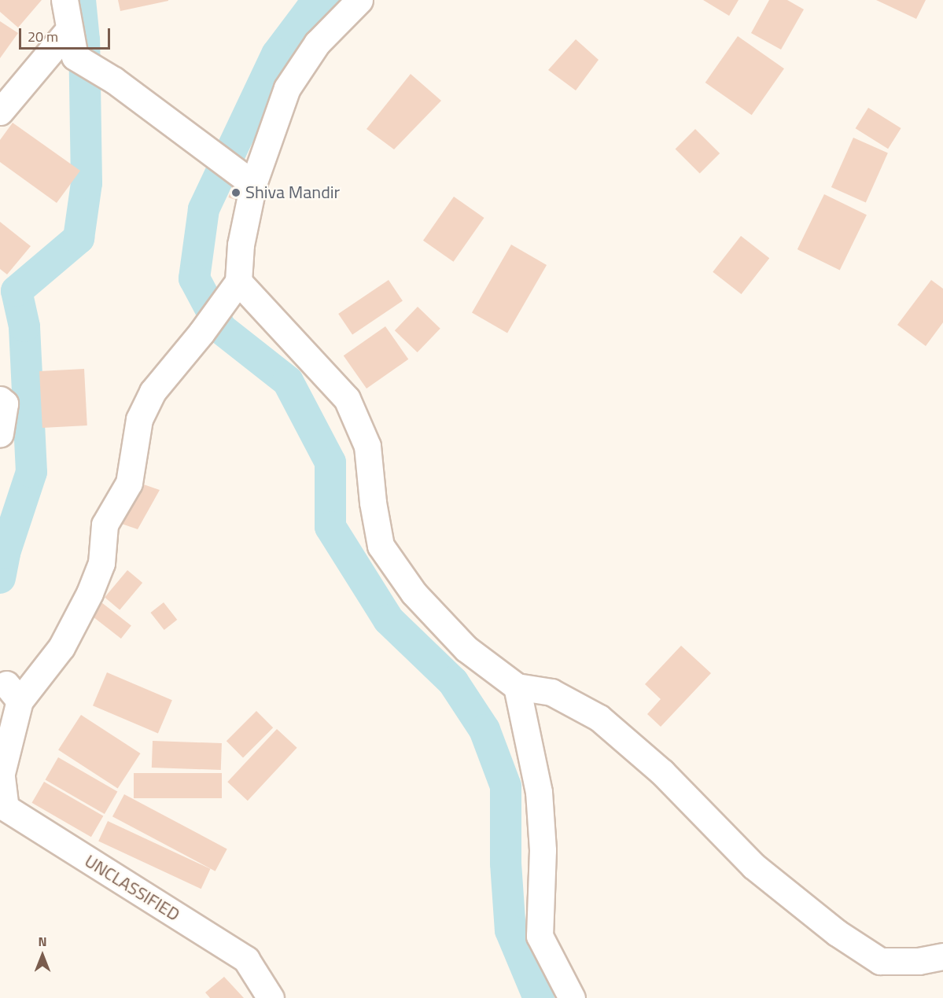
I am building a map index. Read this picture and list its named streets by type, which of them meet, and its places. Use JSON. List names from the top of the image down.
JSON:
{
  "streets": {
    "street": ["UNCLASSIFIED"]
  },
  "places": ["Shiva Mandir"],
  "scale_bar": "20 m",
  "north": "top"
}
